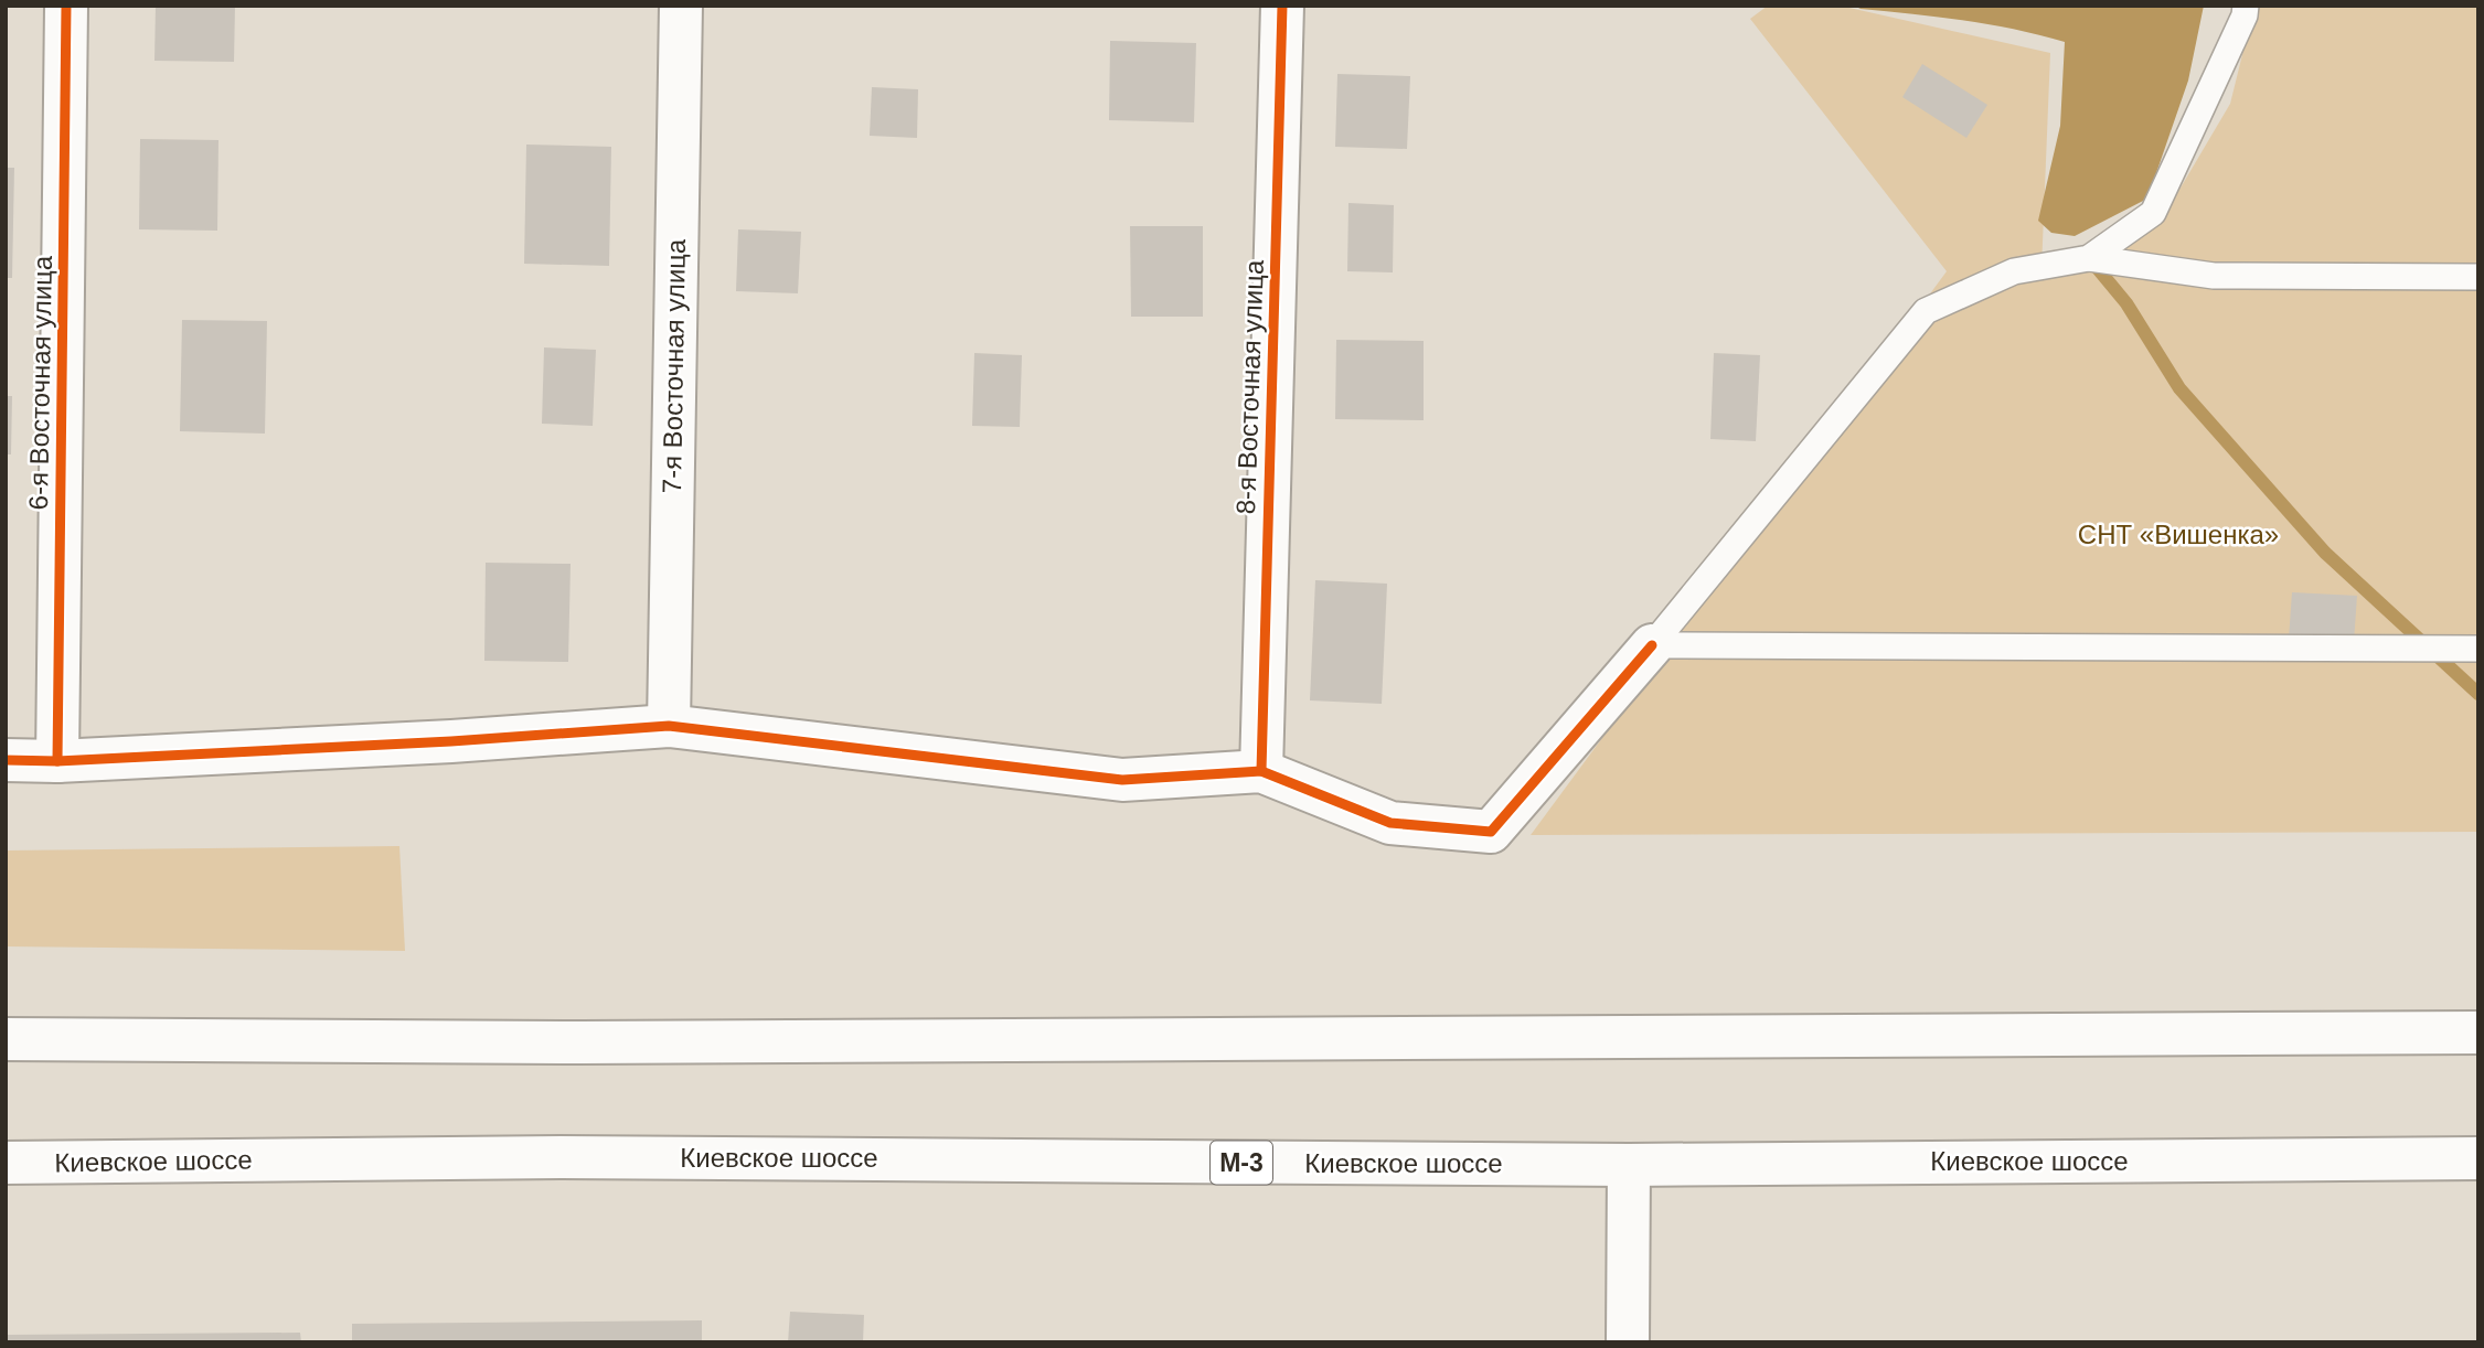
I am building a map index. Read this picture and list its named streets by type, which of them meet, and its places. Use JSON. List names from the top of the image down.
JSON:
{
  "streets": {
    "main road": [
      "7-я Восточная улица",
      "6-я Восточная улица",
      "8-я Восточная улица",
      "Киевское шоссе",
      "М-3"
    ]
  },
  "parks": ["СНТ «Вишенка»"]
}
